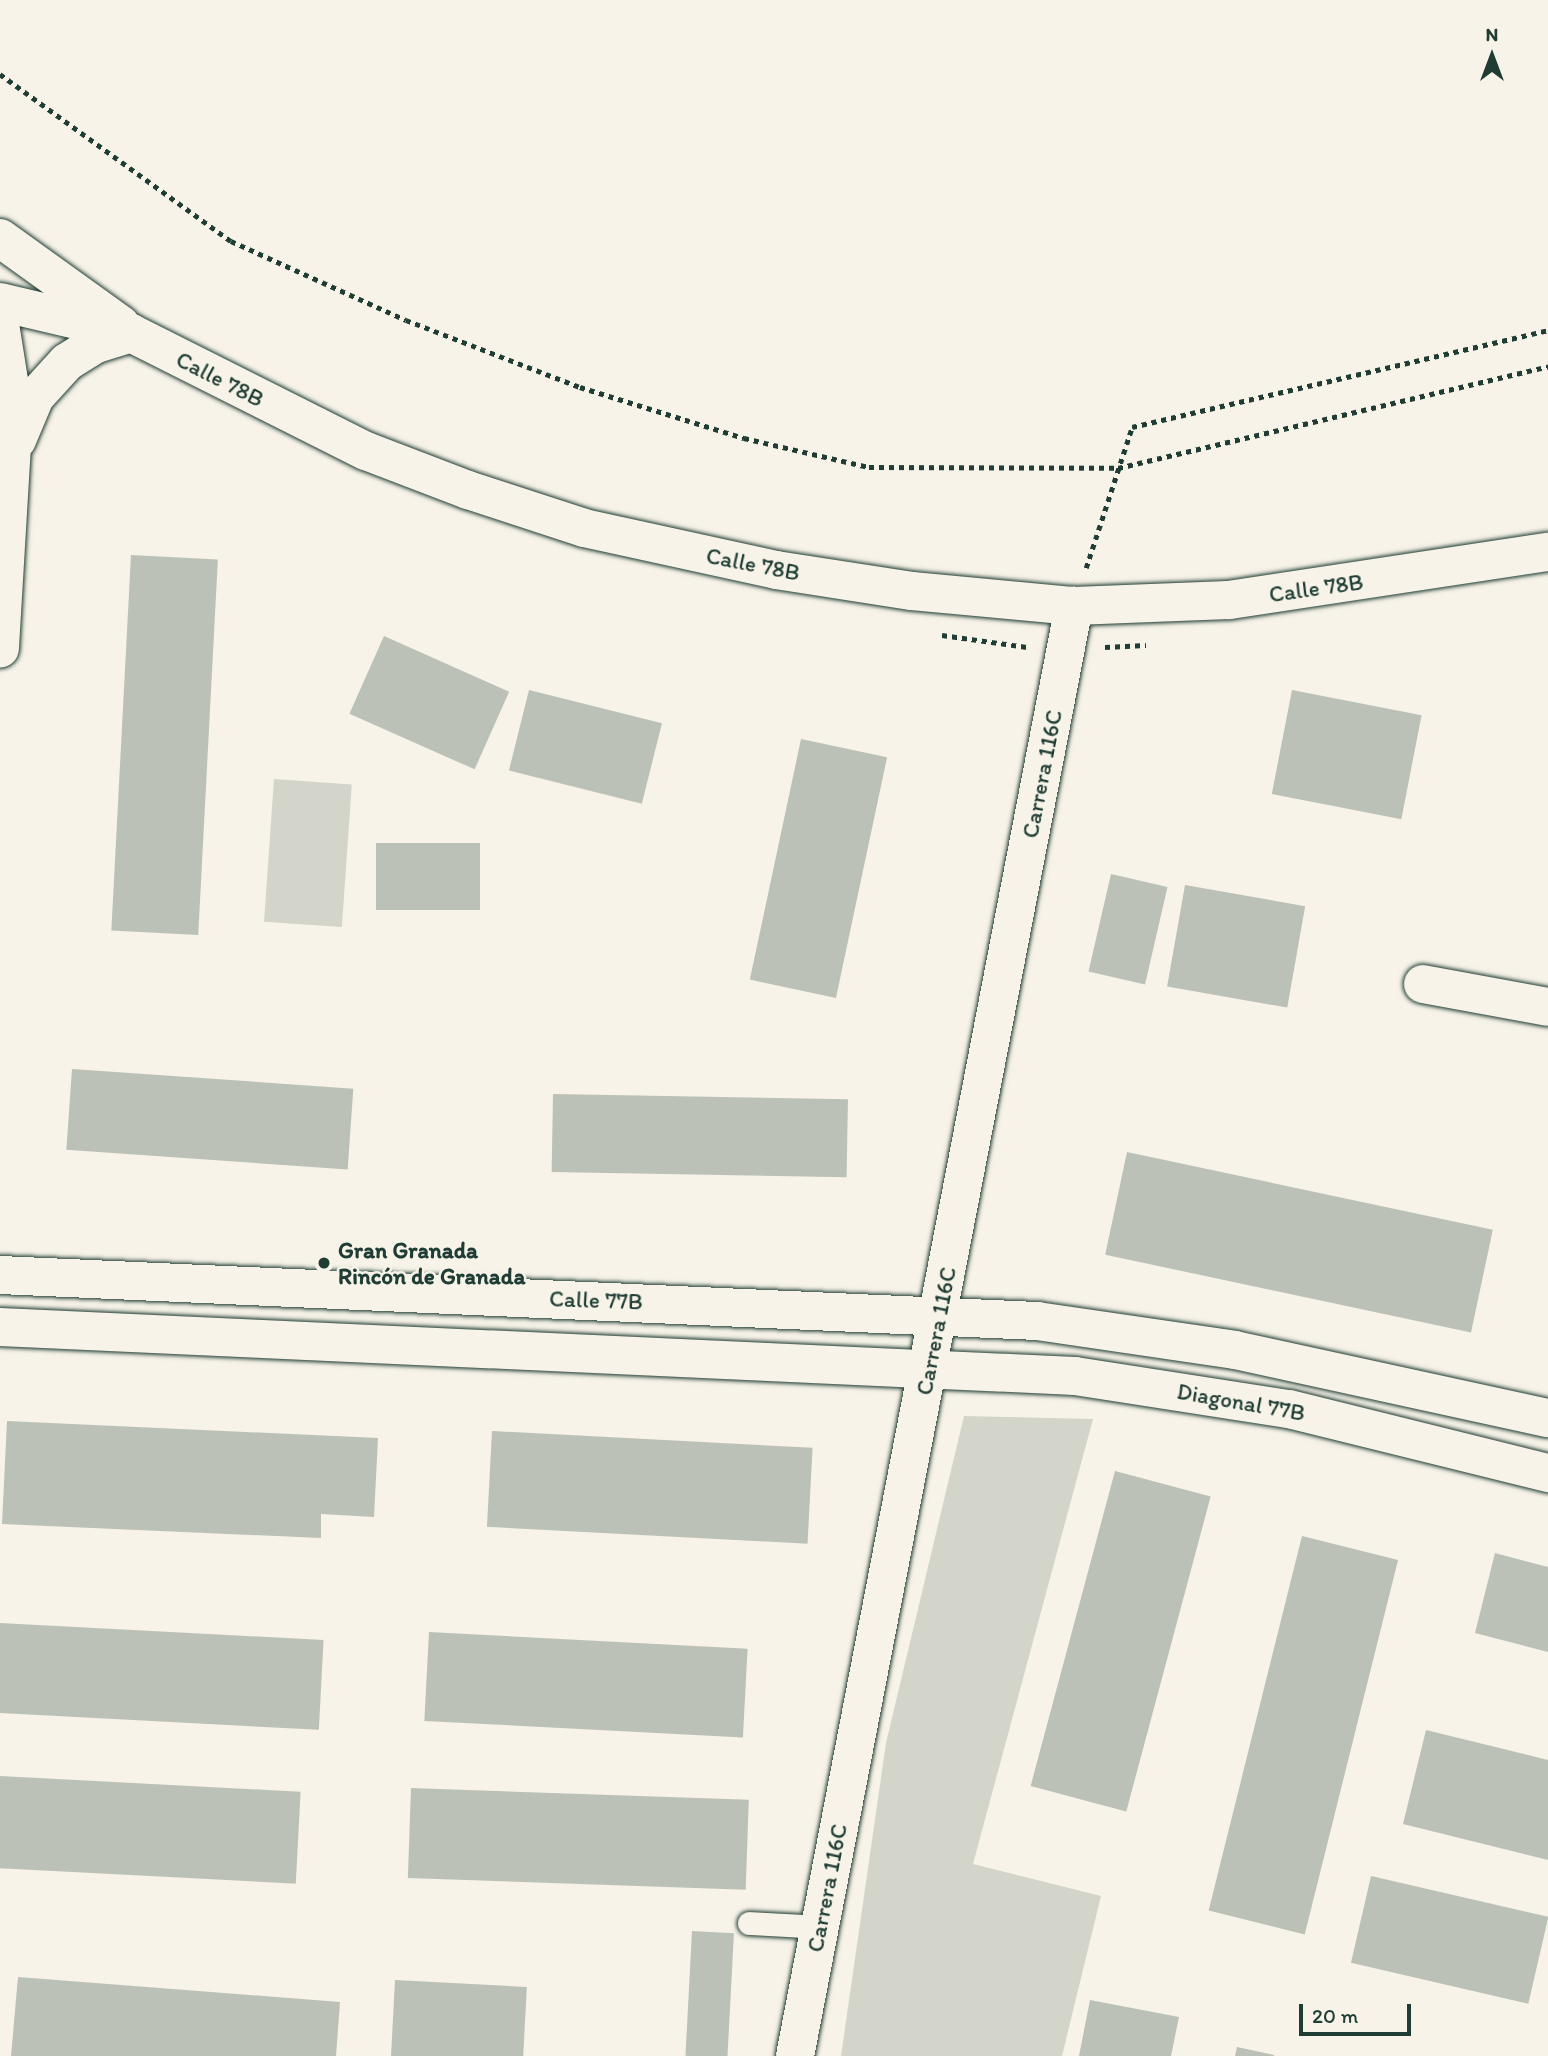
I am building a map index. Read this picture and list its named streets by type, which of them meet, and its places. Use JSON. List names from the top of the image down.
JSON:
{
  "streets": {
    "street": [
      "Calle 78B",
      "Carrera 116C",
      "Calle 77B",
      "Diagonal 77B"
    ]
  },
  "crossings": [
    ["Calle 78B", "Carrera 116C"],
    ["Carrera 116C", "Calle 77B"],
    ["Carrera 116C", "Diagonal 77B"]
  ],
  "places": ["Gran Granada Rincón de Granada"],
  "scale_bar": "20 m",
  "north": "top"
}
